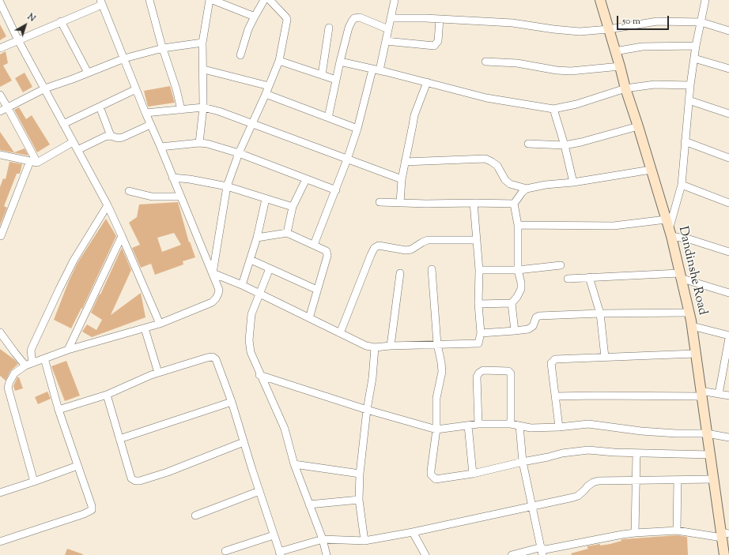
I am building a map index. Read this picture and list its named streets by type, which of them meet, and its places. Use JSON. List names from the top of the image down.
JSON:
{
  "streets": {
    "street": ["Dandinshe Road"]
  },
  "scale_bar": "50 m",
  "north": "top right"
}
